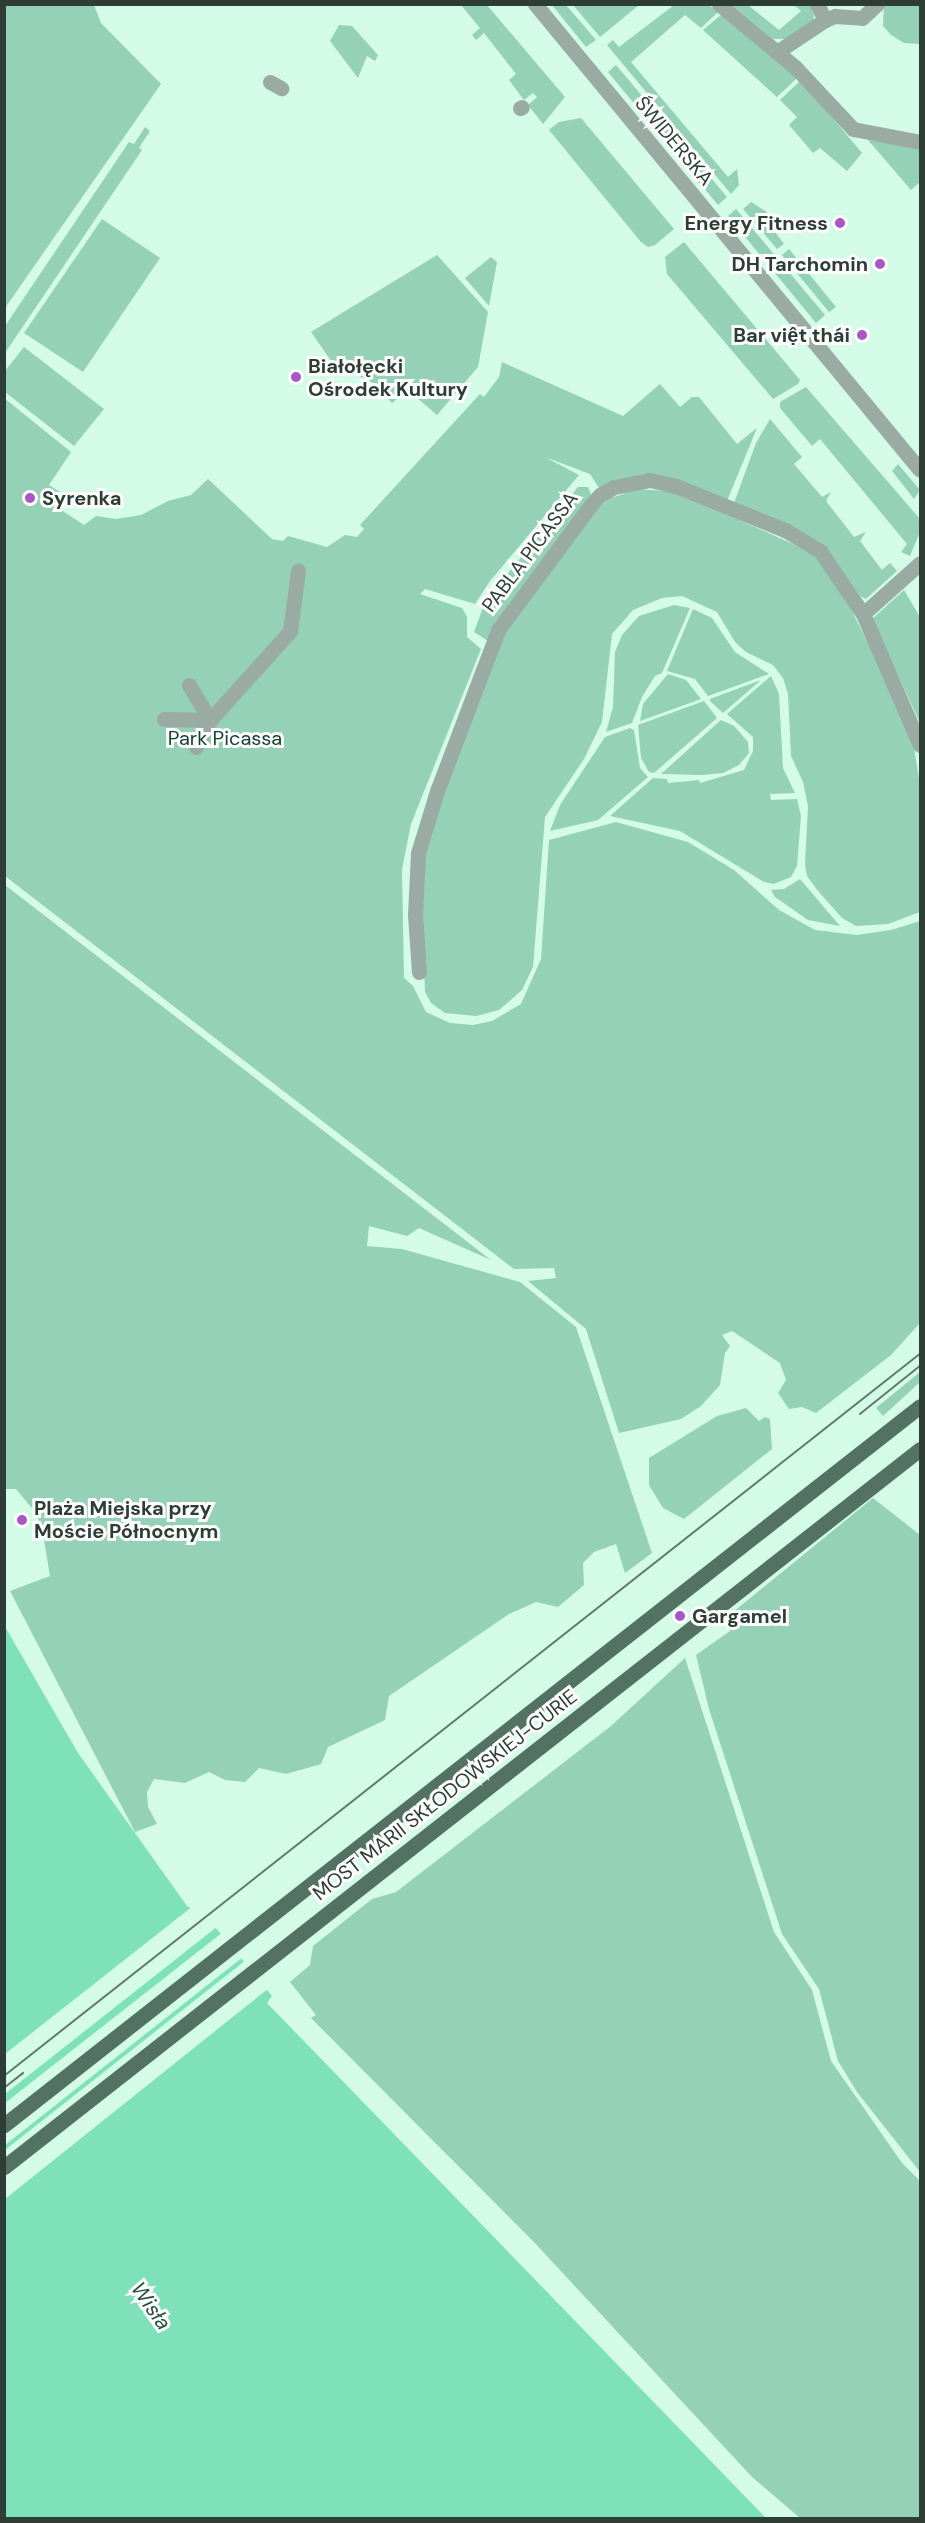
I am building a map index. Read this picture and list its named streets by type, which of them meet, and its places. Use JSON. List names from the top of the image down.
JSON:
{
  "streets": {
    "main road": ["MOST MARII SKŁODOWSKIEJ-CURIE"],
    "street": ["ŚWIDERSKA", "PABLA PICASSA"]
  },
  "water": ["Wisła"],
  "parks": ["Park Picassa"],
  "places": [
    "Energy Fitness",
    "DH Tarchomin",
    "Bar việt thái",
    "Białołęcki Ośrodek Kultury",
    "Syrenka",
    "Plaża Miejska przy Moście Północnym",
    "Gargamel"
  ]
}
